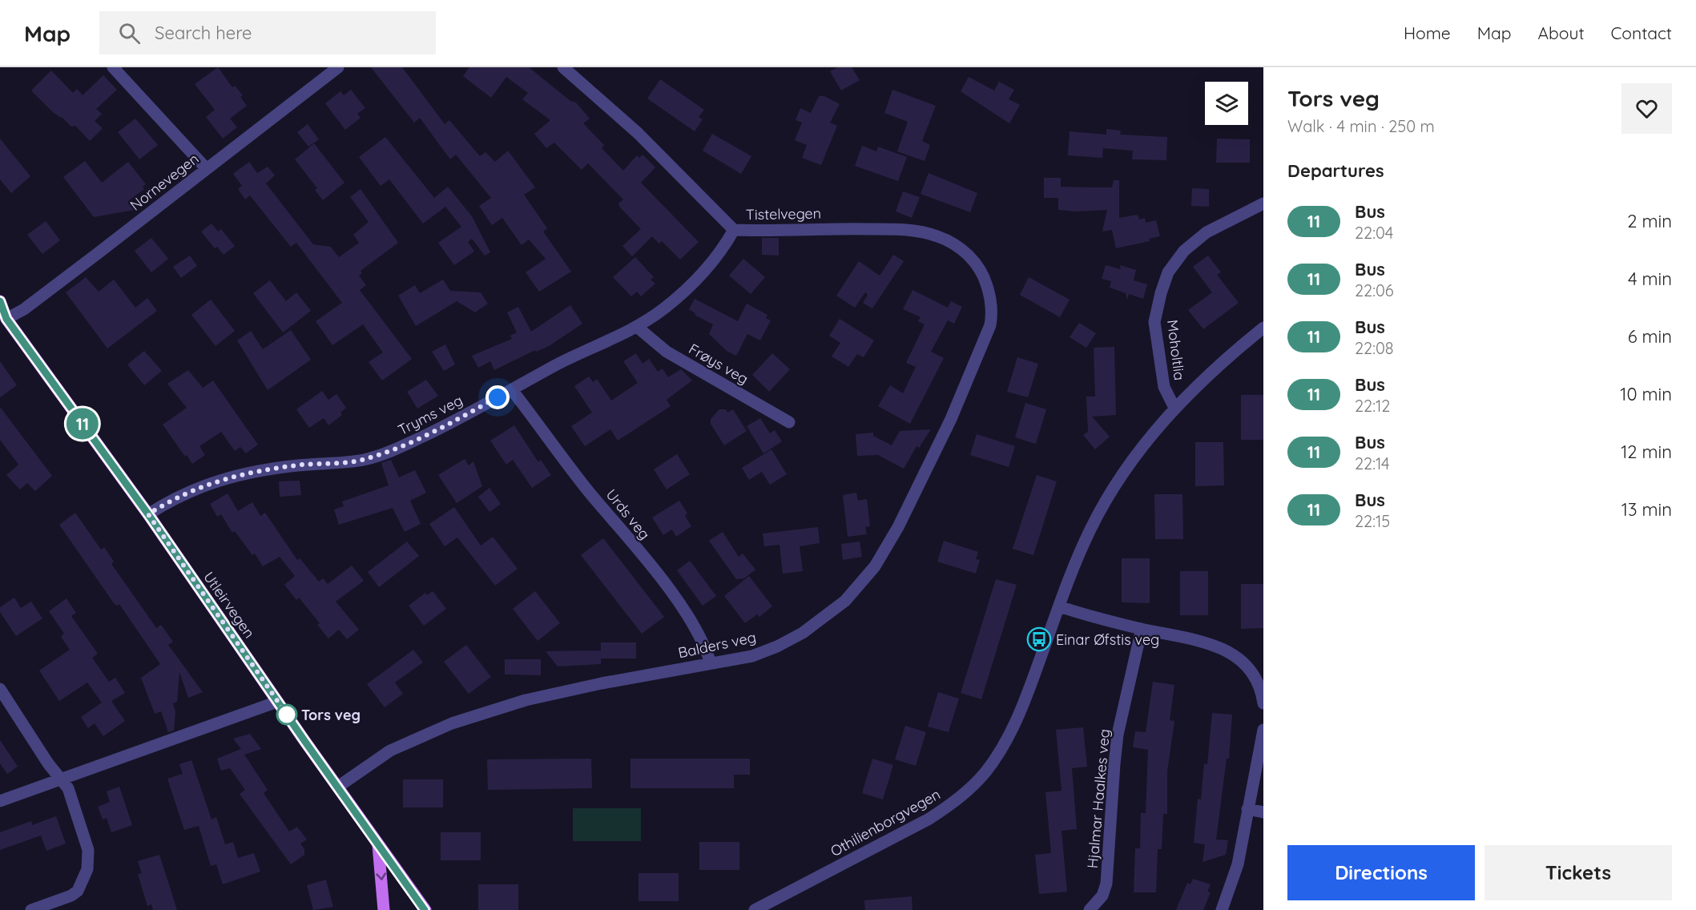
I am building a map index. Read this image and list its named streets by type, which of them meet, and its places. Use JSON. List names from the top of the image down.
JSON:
{
  "streets": {
    "main road": ["Utleirvegen"],
    "street": [
      "Nornevegen",
      "Tistelvegen",
      "Moholtlia",
      "Frøys veg",
      "Tryms veg",
      "Urds veg",
      "Balders veg",
      "Hjalmar Haalkes veg",
      "Othilienborgvegen"
    ]
  },
  "crossings": [
    ["Nornevegen", "Utleirvegen"],
    ["Tistelvegen", "Tryms veg"],
    ["Tistelvegen", "Balders veg"],
    ["Moholtlia", "Othilienborgvegen"],
    ["Frøys veg", "Tryms veg"],
    ["Tryms veg", "Urds veg"],
    ["Tryms veg", "Utleirvegen"],
    ["Urds veg", "Balders veg"],
    ["Utleirvegen", "Balders veg"]
  ],
  "places": {
    "bus stop": ["Einar Øfstis veg"],
    "other": ["Tors veg"]
  },
  "lines": ["bus line 11"],
  "page": {
    "header": "Map",
    "search": "Search here",
    "nav": [
      "Home",
      "Map",
      "About",
      "Contact"
    ],
    "on_map": "11",
    "heading": [
      ["Tors veg", "Walk · 4 min · 250 m"],
      "Departures"
    ],
    "list": [
      {
        "mark": "11",
        "name": "Bus",
        "note": "22:04",
        "value": "2 min"
      },
      {
        "mark": "11",
        "name": "Bus",
        "note": "22:06",
        "value": "4 min"
      },
      {
        "mark": "11",
        "name": "Bus",
        "note": "22:08",
        "value": "6 min"
      },
      {
        "mark": "11",
        "name": "Bus",
        "note": "22:12",
        "value": "10 min"
      },
      {
        "mark": "11",
        "name": "Bus",
        "note": "22:14",
        "value": "12 min"
      },
      {
        "mark": "11",
        "name": "Bus",
        "note": "22:15",
        "value": "13 min"
      }
    ],
    "buttons": ["Directions", "Tickets"]
  }
}
